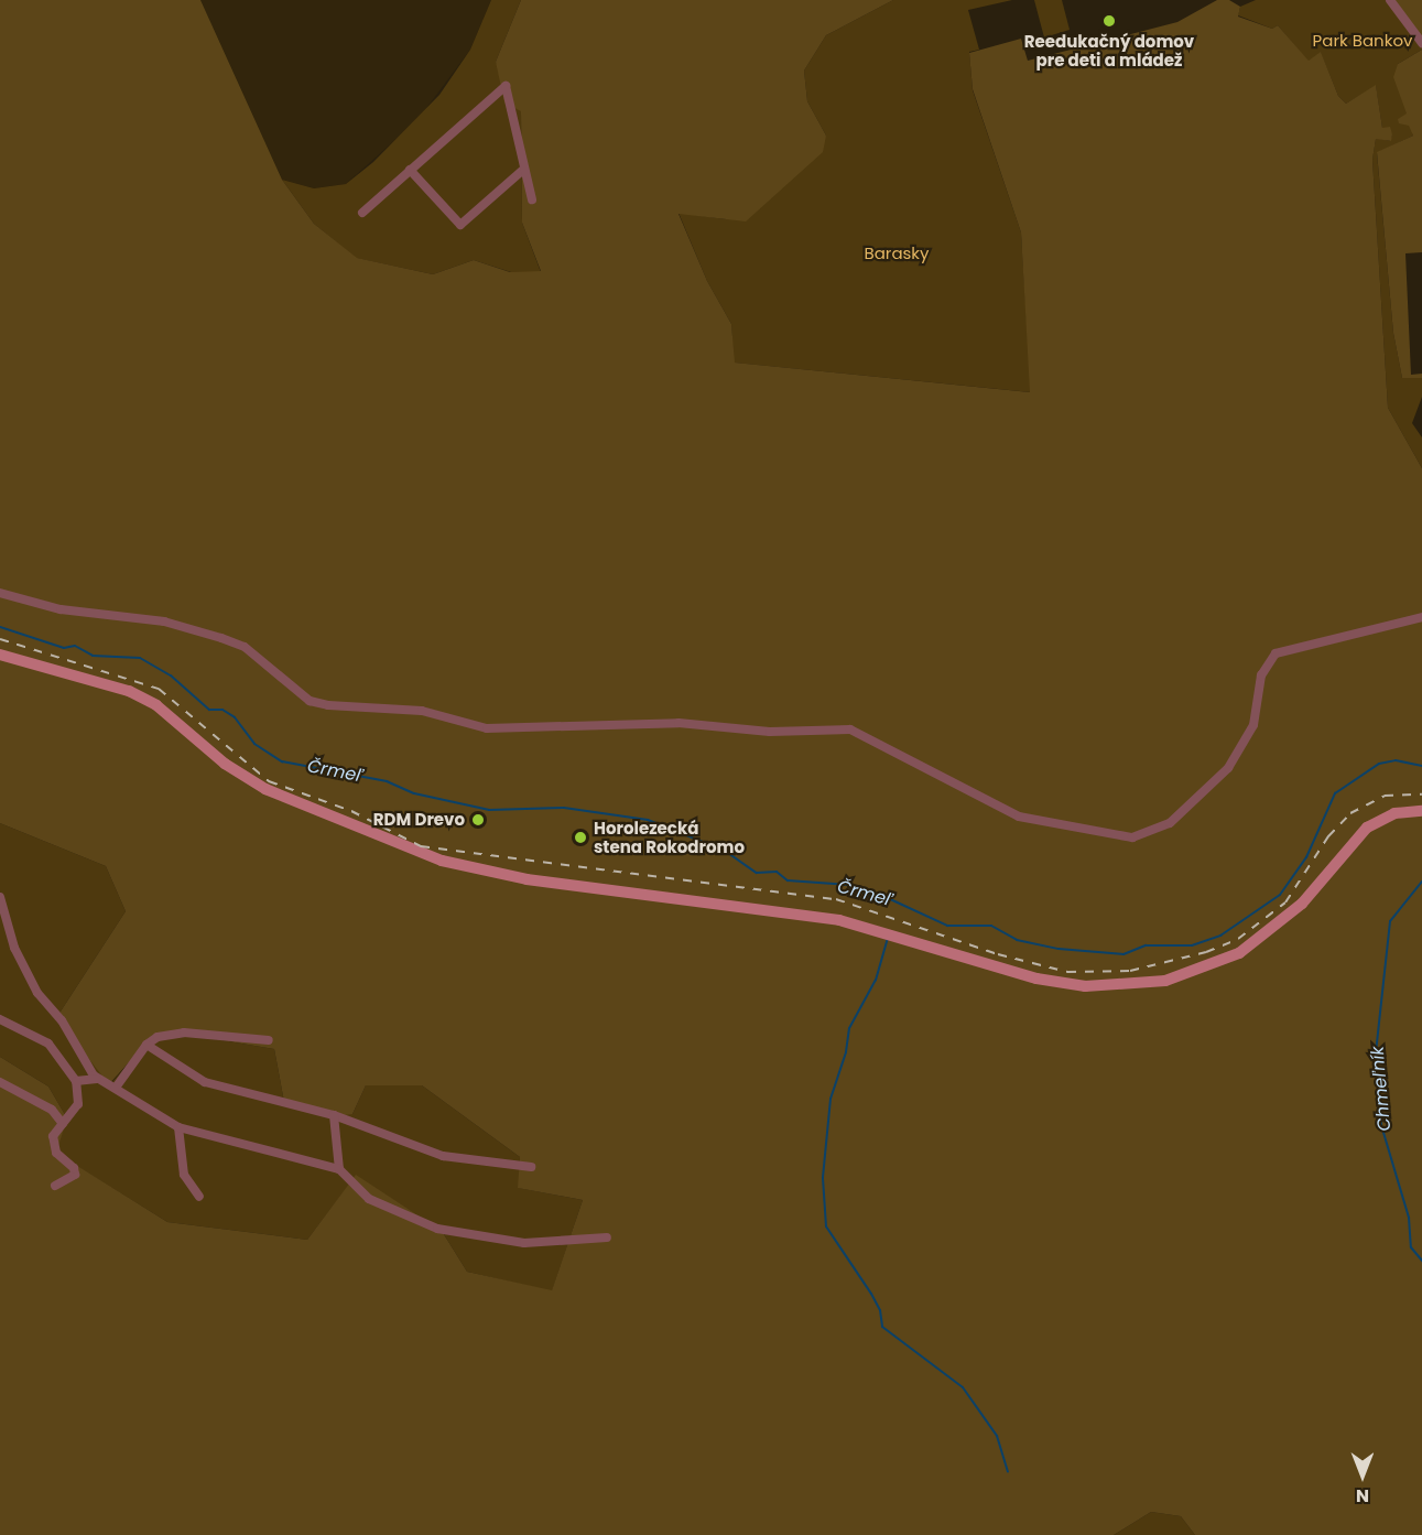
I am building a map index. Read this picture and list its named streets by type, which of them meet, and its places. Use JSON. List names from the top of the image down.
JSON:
{
  "water": ["Črmeľ", "Chmeľník"],
  "parks": ["Park Bankov", "Barasky"],
  "places": ["Reedukačný domov pre deti a mládež", "RDM Drevo", "Horolezecká stena Rokodromo"],
  "north": "bottom"
}
